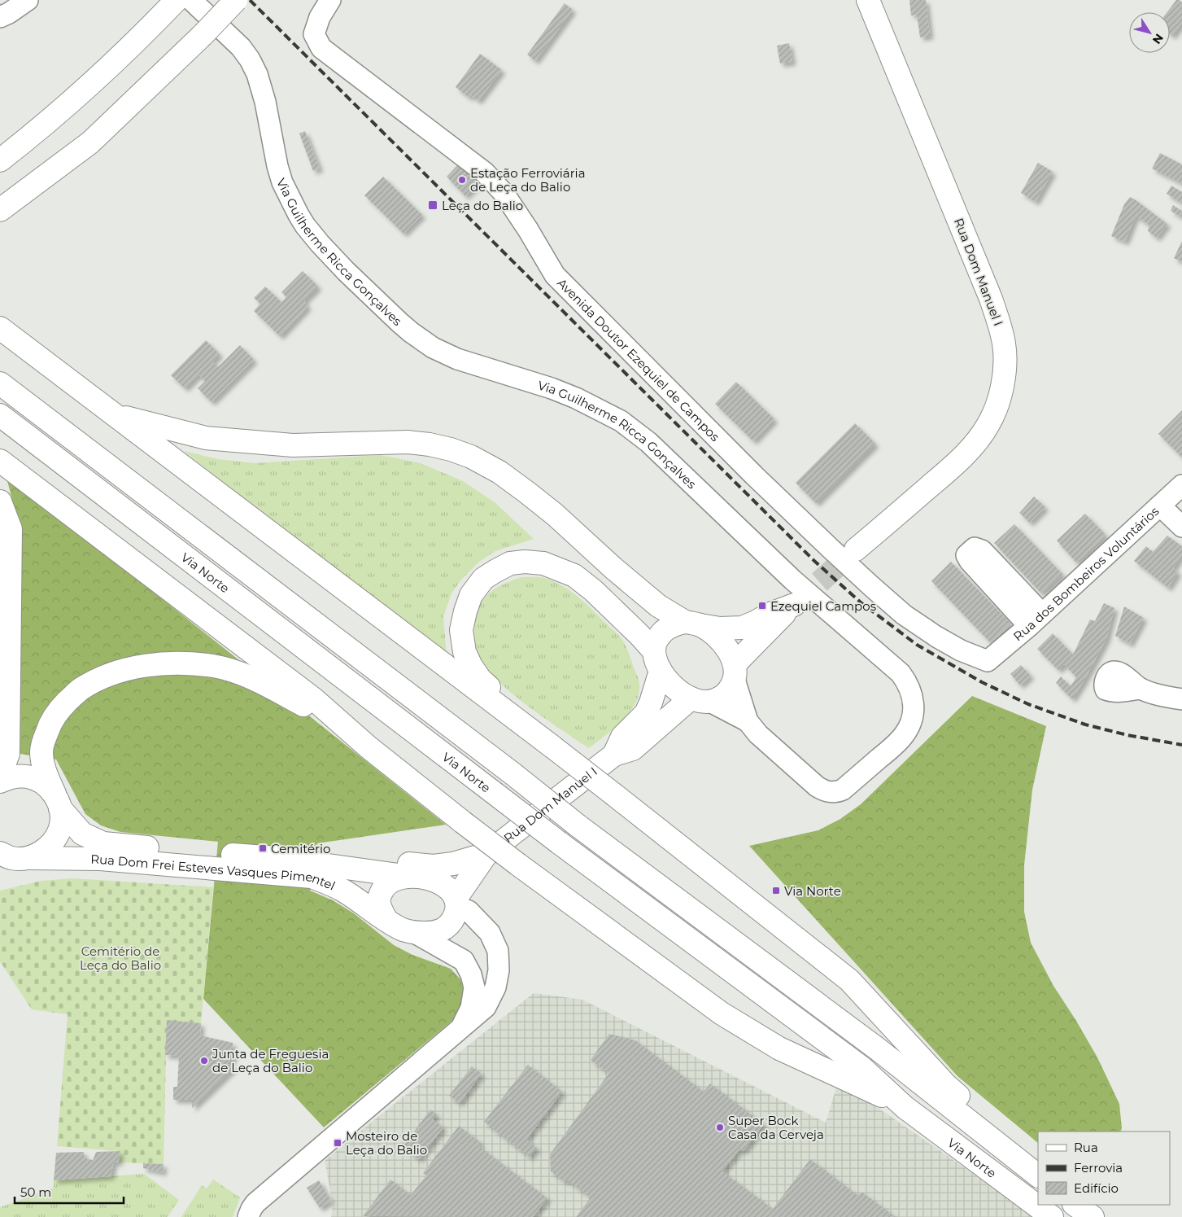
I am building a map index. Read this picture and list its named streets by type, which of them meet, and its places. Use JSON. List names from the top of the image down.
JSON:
{
  "streets": {
    "main road": ["Rua Dom Manuel I", "Via Norte", "Rua Dom Frei Esteves Vasques Pimentel"],
    "street": ["Via Guilherme Ricca Gonçalves", "Avenida Doutor Ezequiel de Campos", "Rua dos Bombeiros Voluntários"]
  },
  "crossings": [
    ["Rua Dom Manuel I", "Rua Dom Frei Esteves Vasques Pimentel"],
    ["Avenida Doutor Ezequiel de Campos", "Rua dos Bombeiros Voluntários"]
  ],
  "parks": ["Cemitério de Leça do Balio"],
  "places": {
    "other": ["Estação Ferroviária de Leça do Balio", "Junta de Freguesia de Leça do Balio", "Super Bock Casa da Cerveja"],
    "transit": [
      "Leça do Balio",
      "Ezequiel Campos",
      "Cemitério",
      "Via Norte",
      "Mosteiro de Leça do Balio"
    ]
  },
  "legend": ["Rua", "Ferrovia", "Edifício"],
  "scale_bar": "50 m",
  "north": "bottom right"
}
